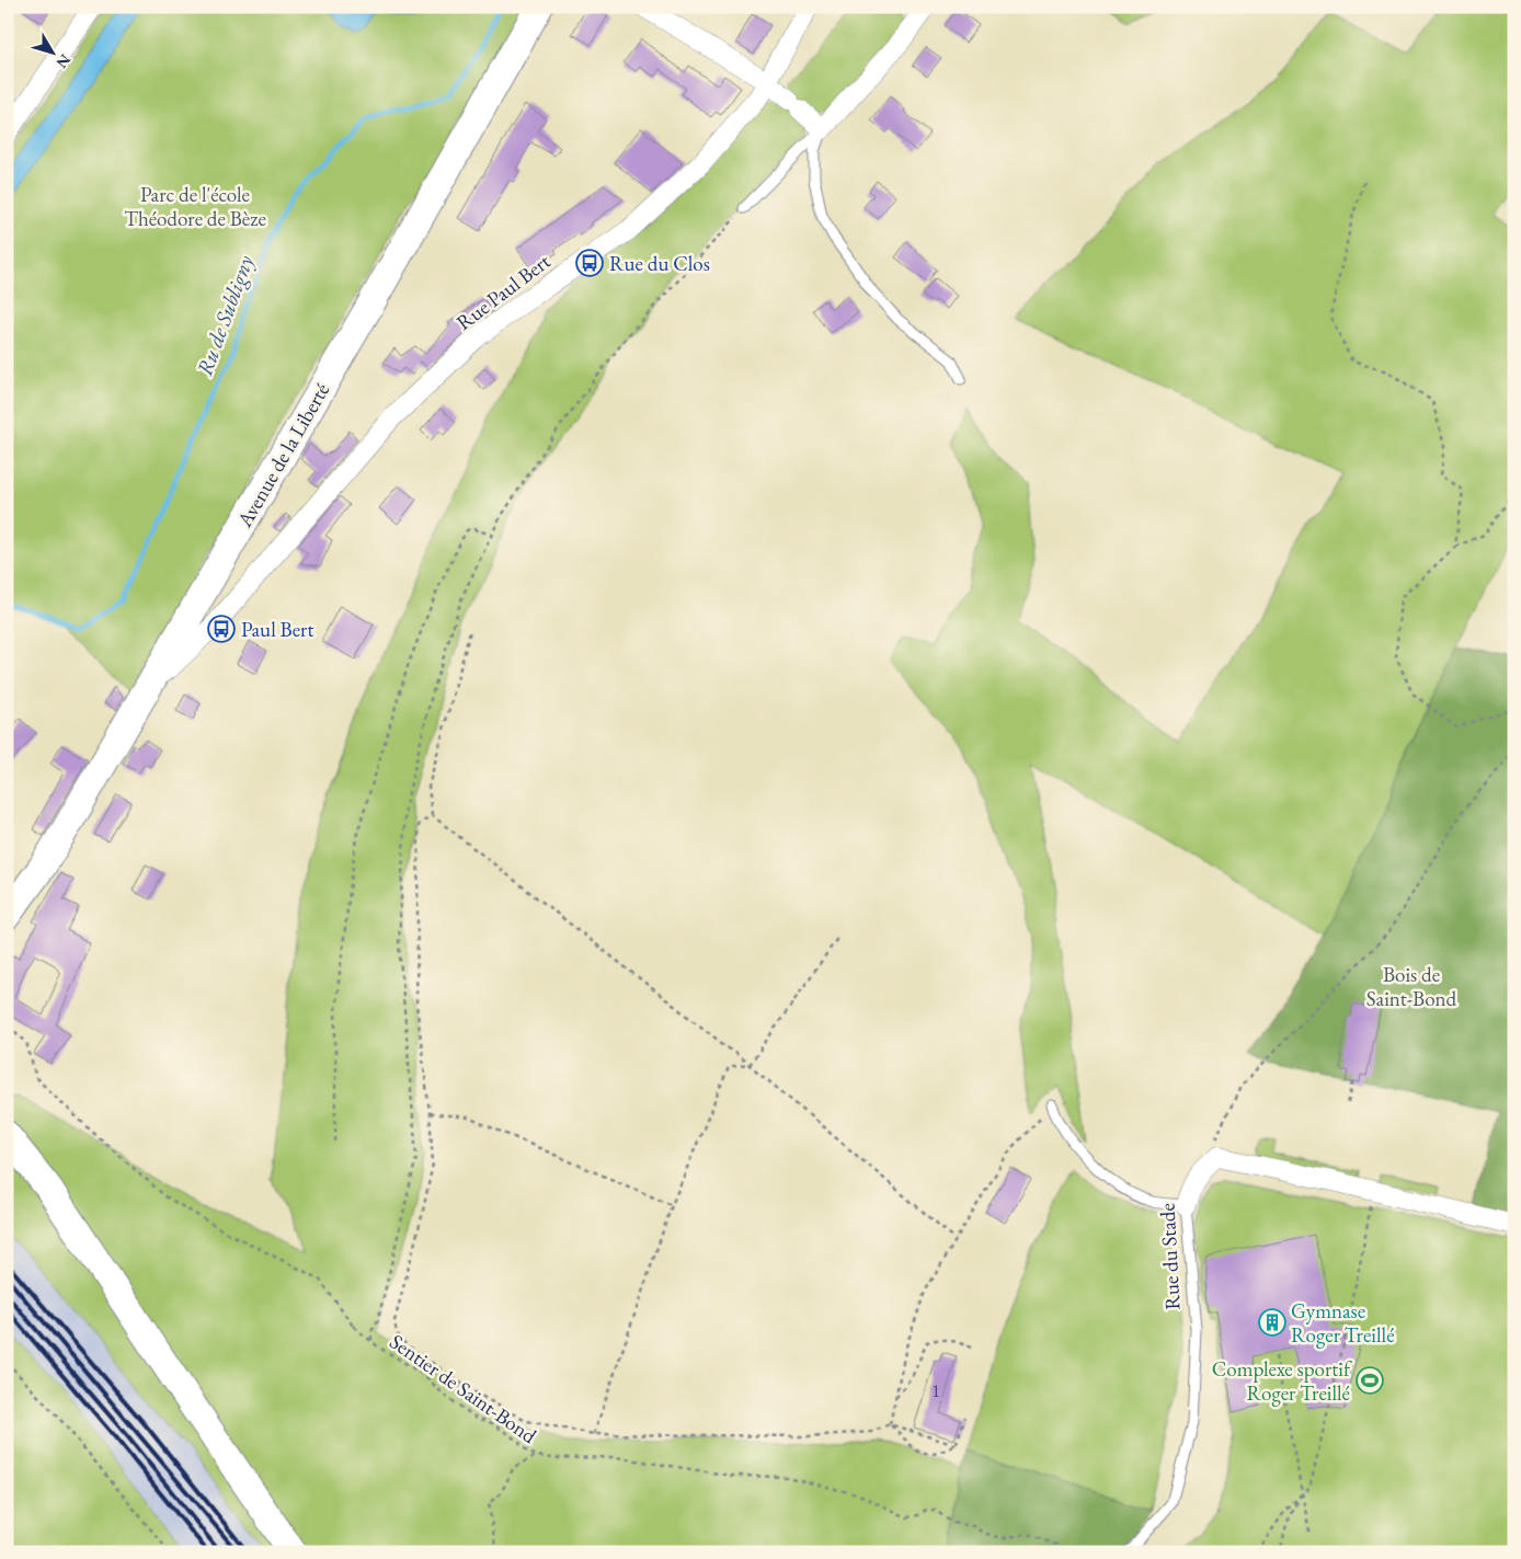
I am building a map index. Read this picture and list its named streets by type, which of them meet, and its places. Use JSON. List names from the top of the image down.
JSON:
{
  "streets": {
    "main road": ["Avenue de la Liberté"],
    "street": ["Rue Paul Bert", "Rue du Stade"],
    "path": ["Sentier de Saint-Bond"]
  },
  "crossings": [
    ["Rue Paul Bert", "Avenue de la Liberté"]
  ],
  "water": ["Ru de Subligny"],
  "parks": ["Parc de l'école Théodore de Bèze", "Bois de Saint-Bond"],
  "places": {
    "bus stop": ["Rue du Clos", "Paul Bert"],
    "building": ["Gymnase Roger Treillé"],
    "sports": ["Complexe sportif Roger Treillé"]
  },
  "house_numbers": ["1"],
  "north": "bottom right"
}
